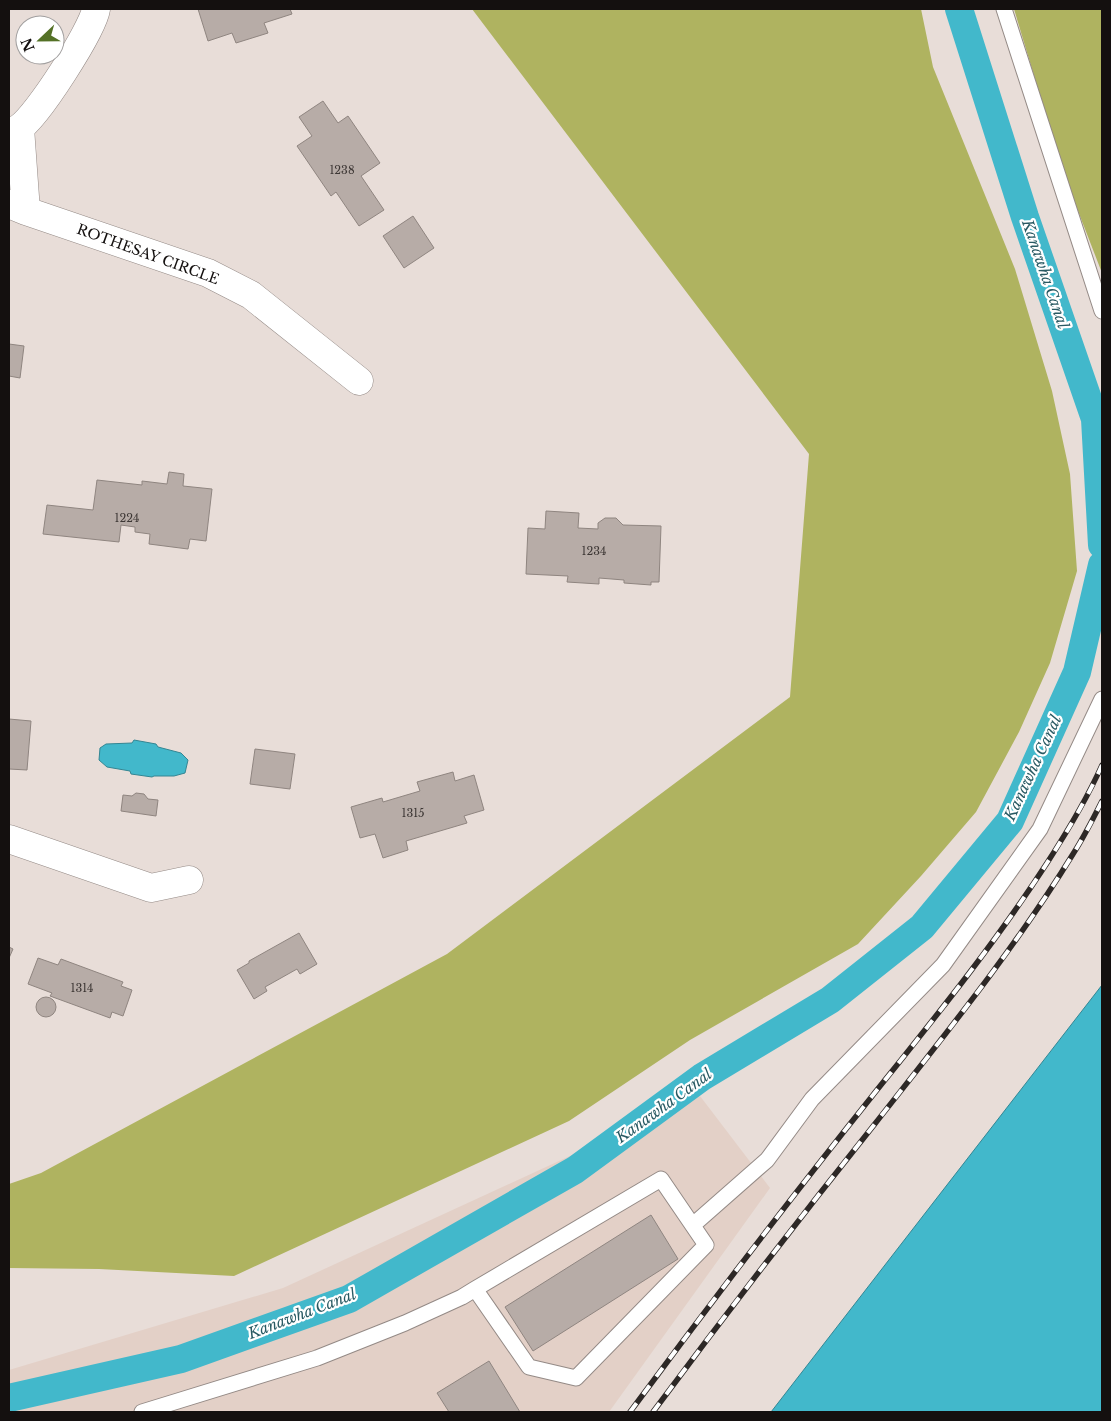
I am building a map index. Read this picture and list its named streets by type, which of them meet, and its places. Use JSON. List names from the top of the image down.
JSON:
{
  "streets": {
    "street": ["ROTHESAY CIRCLE"]
  },
  "water": ["Kanawha Canal"],
  "house_numbers": [
    "1238",
    "1224",
    "1234",
    "1315",
    "1314"
  ],
  "north": "left"
}
